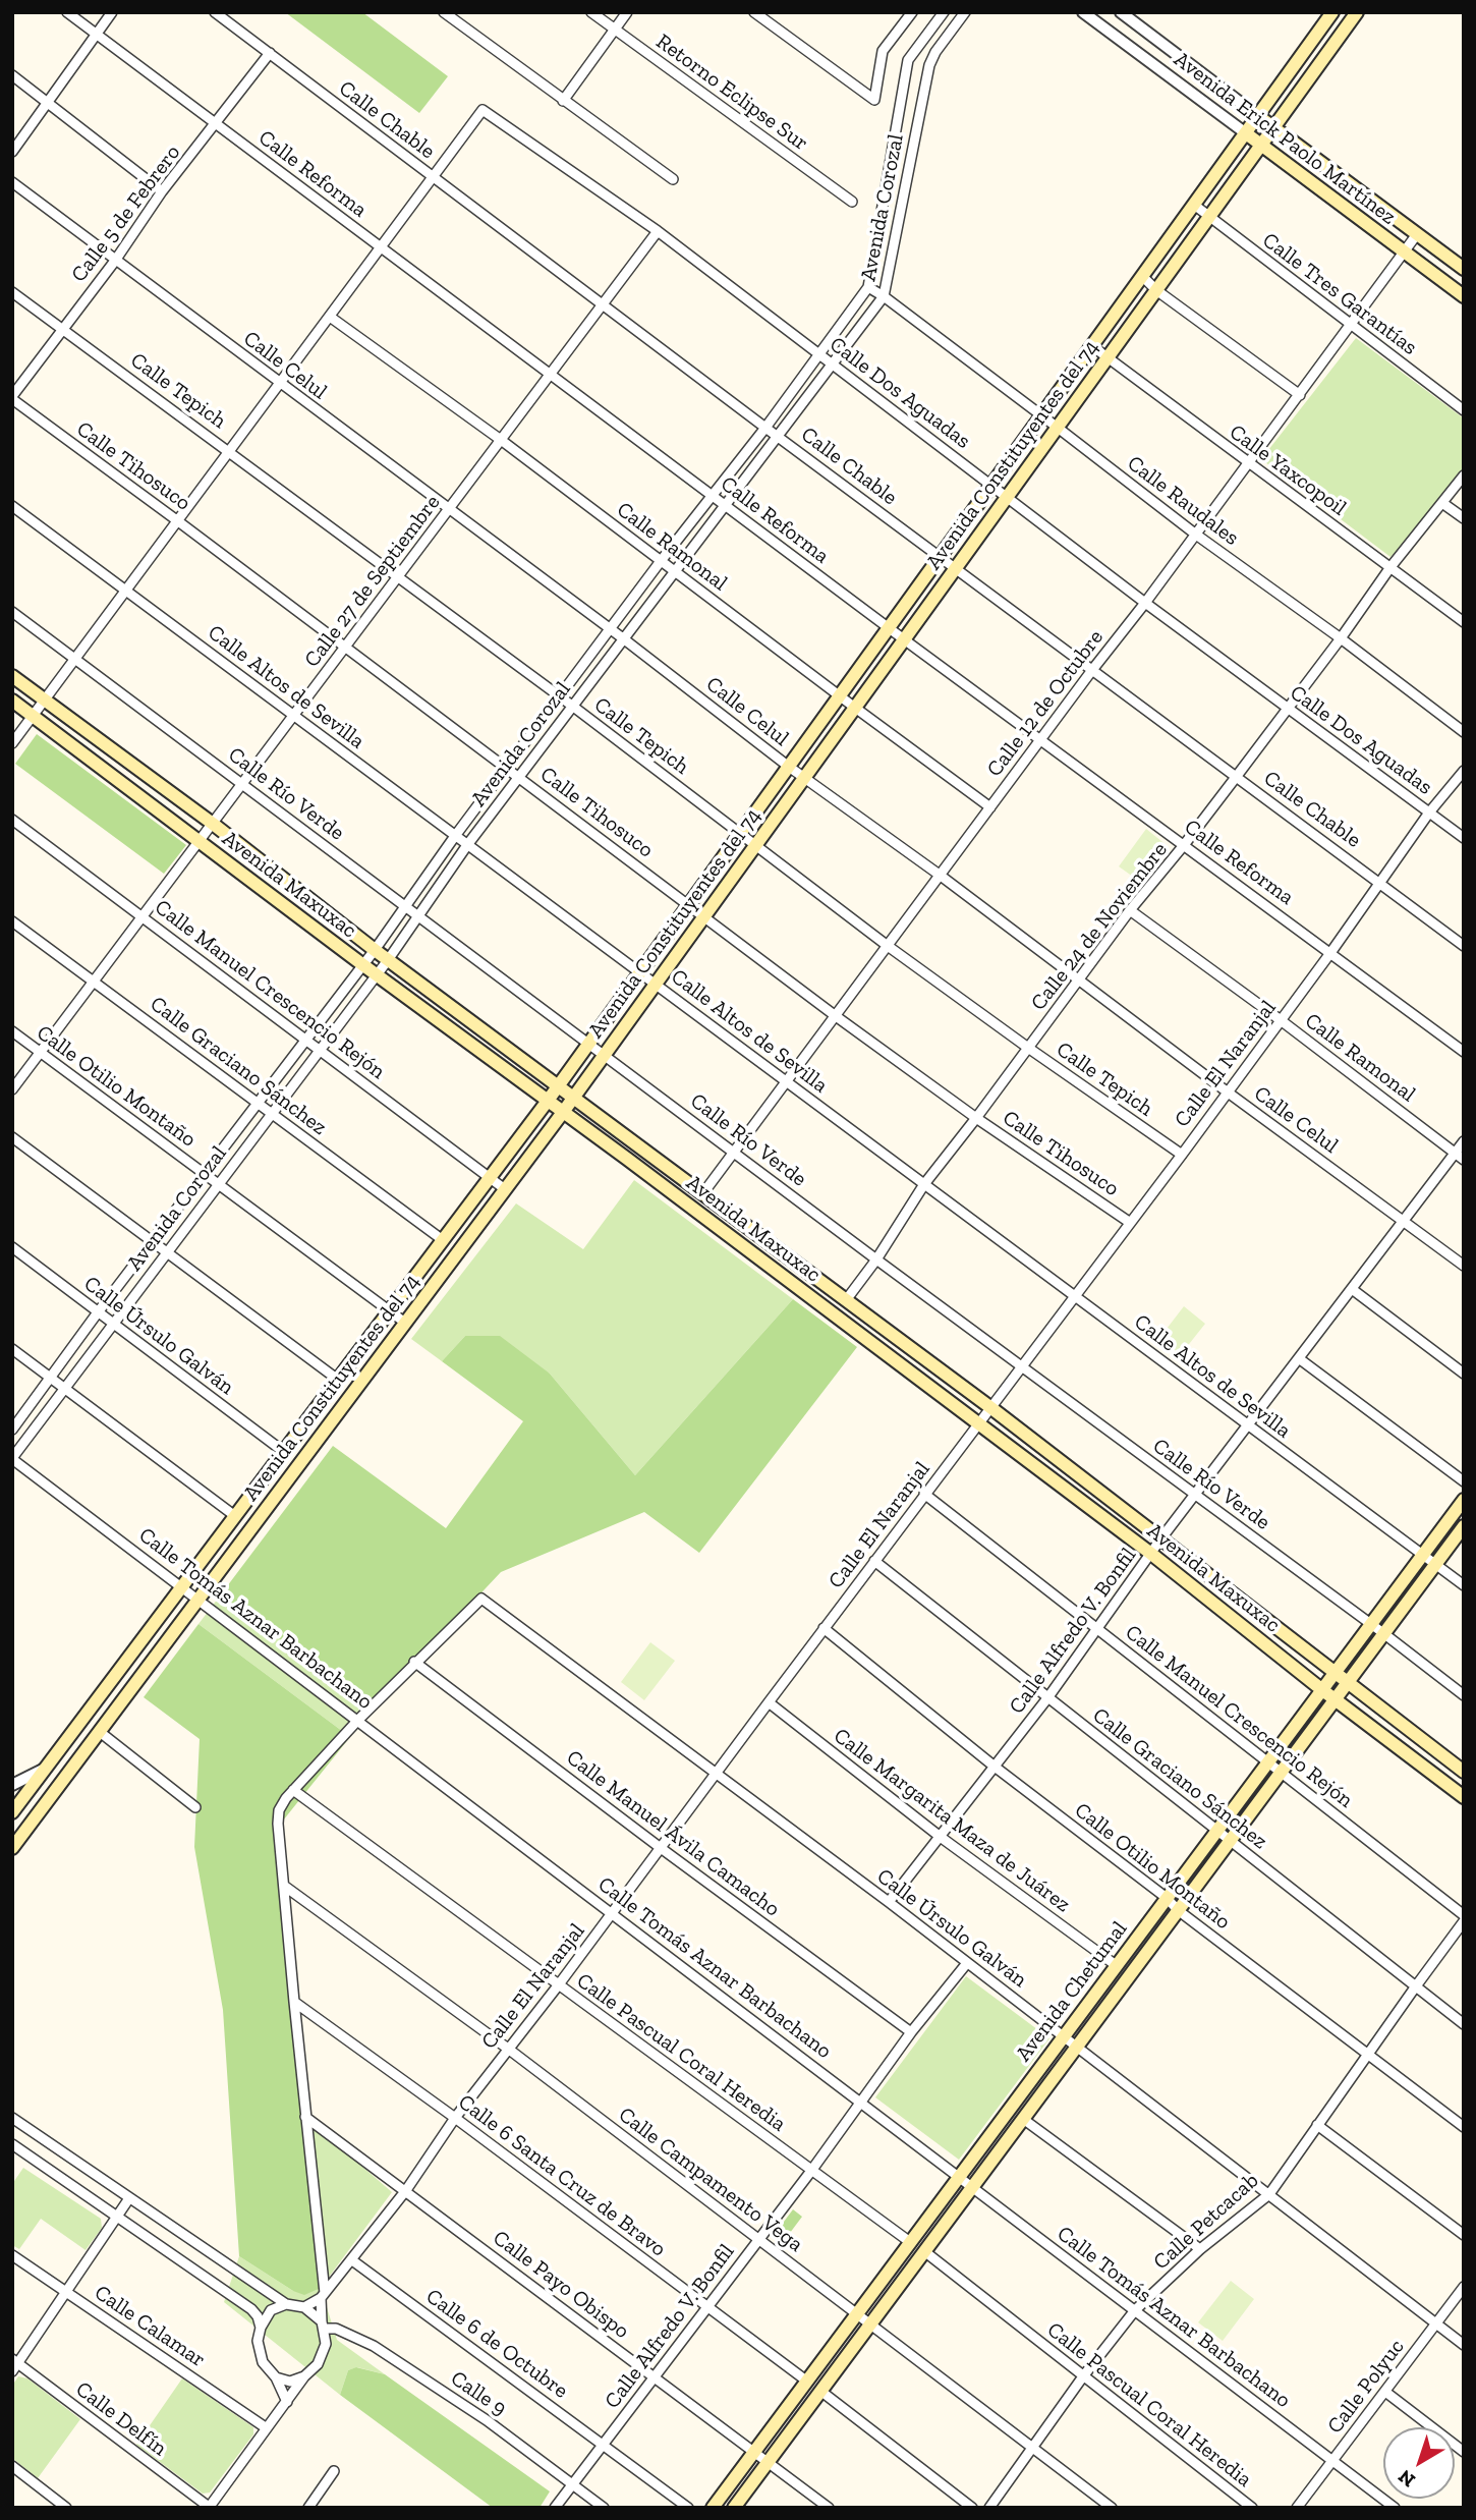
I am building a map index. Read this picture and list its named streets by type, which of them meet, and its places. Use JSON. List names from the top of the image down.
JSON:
{
  "streets": {
    "main road": [
      "Avenida Erick Paolo Martínez",
      "Avenida Constituyentes del 74",
      "Avenida Maxuxac",
      "Avenida Chetumal"
    ],
    "street": [
      "Retorno Eclipse Sur",
      "Calle Chable",
      "Calle Reforma",
      "Avenida Corozal",
      "Calle 5 de Febrero",
      "Calle Tres Garantías",
      "Calle Celul",
      "Calle Tepich",
      "Calle Dos Aguadas",
      "Calle Tihosuco",
      "Calle Yaxcopoil",
      "Calle Raudales",
      "Calle Ramonal",
      "Calle 27 de Septiembre",
      "Calle Altos de Sevilla",
      "Calle 12 de Octubre",
      "Calle Río Verde",
      "Calle 24 de Noviembre",
      "Calle Manuel Crescencio Rejón",
      "Calle El Naranjal",
      "Calle Graciano Sánchez",
      "Calle Otilio Montaño",
      "Calle Úrsulo Galván",
      "Calle Tomás Aznar Barbachano",
      "Calle Alfredo V. Bonfil",
      "Calle Margarita Maza de Juárez",
      "Calle Manuel Ávila Camacho",
      "Calle Pascual Coral Heredia",
      "Calle 6 Santa Cruz de Bravo",
      "Calle Campamento Vega",
      "Calle Petcacab",
      "Calle Payo Obispo",
      "Calle Calamar",
      "Calle 6 de Octubre",
      "Calle Polyuc",
      "Calle 9",
      "Calle Delfín"
    ]
  },
  "crossings": [
    ["Calle Chable", "Avenida Corozal"],
    ["Calle Chable", "Calle 5 de Febrero"],
    ["Calle Chable", "Calle Dos Aguadas"],
    ["Calle Chable", "Avenida Constituyentes del 74"],
    ["Calle Chable", "Calle 27 de Septiembre"],
    ["Calle Chable", "Calle 12 de Octubre"],
    ["Calle Chable", "Calle 24 de Noviembre"],
    ["Calle Chable", "Calle El Naranjal"],
    ["Avenida Erick Paolo Martínez", "Avenida Constituyentes del 74"],
    ["Avenida Erick Paolo Martínez", "Calle 12 de Octubre"],
    ["Calle Reforma", "Avenida Corozal"],
    ["Calle Reforma", "Calle 5 de Febrero"],
    ["Calle Reforma", "Avenida Constituyentes del 74"],
    ["Calle Reforma", "Calle 27 de Septiembre"],
    ["Calle Reforma", "Calle 12 de Octubre"],
    ["Calle Reforma", "Calle 24 de Noviembre"],
    ["Calle Reforma", "Calle El Naranjal"],
    ["Avenida Corozal", "Calle Celul"],
    ["Avenida Corozal", "Calle Tepich"],
    ["Avenida Corozal", "Calle Dos Aguadas"],
    ["Avenida Corozal", "Calle Tihosuco"],
    ["Avenida Corozal", "Calle Raudales"],
    ["Avenida Corozal", "Calle Ramonal"],
    ["Avenida Corozal", "Calle Altos de Sevilla"],
    ["Avenida Corozal", "Calle Río Verde"],
    ["Avenida Corozal", "Avenida Maxuxac"],
    ["Avenida Corozal", "Calle Manuel Crescencio Rejón"],
    ["Avenida Corozal", "Calle Graciano Sánchez"],
    ["Avenida Corozal", "Calle Otilio Montaño"],
    ["Avenida Corozal", "Calle Úrsulo Galván"],
    ["Avenida Corozal", "Calle Tomás Aznar Barbachano"],
    ["Calle 5 de Febrero", "Calle Celul"],
    ["Calle 5 de Febrero", "Calle Tepich"],
    ["Calle 5 de Febrero", "Calle Tihosuco"],
    ["Calle Tres Garantías", "Avenida Constituyentes del 74"],
    ["Calle Tres Garantías", "Calle 12 de Octubre"],
    ["Calle Celul", "Avenida Constituyentes del 74"],
    ["Calle Celul", "Calle 27 de Septiembre"],
    ["Calle Celul", "Calle 12 de Octubre"],
    ["Calle Celul", "Calle 24 de Noviembre"],
    ["Calle Celul", "Calle El Naranjal"],
    ["Calle Celul", "Calle Alfredo V. Bonfil"],
    ["Calle Tepich", "Avenida Constituyentes del 74"],
    ["Calle Tepich", "Calle 27 de Septiembre"],
    ["Calle Tepich", "Calle 12 de Octubre"],
    ["Calle Tepich", "Calle 24 de Noviembre"],
    ["Calle Tepich", "Calle El Naranjal"],
    ["Calle Dos Aguadas", "Avenida Constituyentes del 74"],
    ["Calle Dos Aguadas", "Calle 27 de Septiembre"],
    ["Calle Dos Aguadas", "Calle 12 de Octubre"],
    ["Calle Dos Aguadas", "Calle 24 de Noviembre"],
    ["Calle Dos Aguadas", "Calle El Naranjal"],
    ["Avenida Constituyentes del 74", "Calle Tihosuco"],
    ["Avenida Constituyentes del 74", "Calle Yaxcopoil"],
    ["Avenida Constituyentes del 74", "Calle Raudales"],
    ["Avenida Constituyentes del 74", "Calle Ramonal"],
    ["Avenida Constituyentes del 74", "Calle Altos de Sevilla"],
    ["Avenida Constituyentes del 74", "Calle Río Verde"],
    ["Avenida Constituyentes del 74", "Avenida Maxuxac"],
    ["Avenida Constituyentes del 74", "Calle Manuel Crescencio Rejón"],
    ["Avenida Constituyentes del 74", "Calle Graciano Sánchez"],
    ["Avenida Constituyentes del 74", "Calle Otilio Montaño"],
    ["Avenida Constituyentes del 74", "Calle Úrsulo Galván"],
    ["Avenida Constituyentes del 74", "Calle Tomás Aznar Barbachano"],
    ["Calle Tihosuco", "Calle 27 de Septiembre"],
    ["Calle Tihosuco", "Calle 12 de Octubre"],
    ["Calle Tihosuco", "Calle 24 de Noviembre"],
    ["Calle Tihosuco", "Calle El Naranjal"],
    ["Calle Yaxcopoil", "Calle 12 de Octubre"],
    ["Calle Yaxcopoil", "Calle 24 de Noviembre"],
    ["Calle Raudales", "Calle 12 de Octubre"],
    ["Calle Raudales", "Calle 24 de Noviembre"],
    ["Calle Ramonal", "Calle 27 de Septiembre"],
    ["Calle Ramonal", "Calle 12 de Octubre"],
    ["Calle Ramonal", "Calle 24 de Noviembre"],
    ["Calle Ramonal", "Calle El Naranjal"],
    ["Calle Ramonal", "Calle Alfredo V. Bonfil"],
    ["Calle 27 de Septiembre", "Calle Altos de Sevilla"],
    ["Calle 27 de Septiembre", "Calle Río Verde"],
    ["Calle 27 de Septiembre", "Avenida Maxuxac"],
    ["Calle 27 de Septiembre", "Calle Manuel Crescencio Rejón"],
    ["Calle 27 de Septiembre", "Calle Graciano Sánchez"],
    ["Calle 27 de Septiembre", "Calle Otilio Montaño"],
    ["Calle Altos de Sevilla", "Calle 12 de Octubre"],
    ["Calle Altos de Sevilla", "Calle 24 de Noviembre"],
    ["Calle Altos de Sevilla", "Calle El Naranjal"],
    ["Calle Altos de Sevilla", "Calle Alfredo V. Bonfil"],
    ["Calle Altos de Sevilla", "Avenida Chetumal"],
    ["Calle 12 de Octubre", "Calle Río Verde"],
    ["Calle 12 de Octubre", "Avenida Maxuxac"],
    ["Calle Río Verde", "Calle 24 de Noviembre"],
    ["Calle Río Verde", "Calle El Naranjal"],
    ["Calle Río Verde", "Calle Alfredo V. Bonfil"],
    ["Calle Río Verde", "Avenida Chetumal"],
    ["Avenida Maxuxac", "Calle 24 de Noviembre"],
    ["Avenida Maxuxac", "Calle El Naranjal"],
    ["Avenida Maxuxac", "Calle Alfredo V. Bonfil"],
    ["Avenida Maxuxac", "Avenida Chetumal"],
    ["Calle Manuel Crescencio Rejón", "Calle El Naranjal"],
    ["Calle Manuel Crescencio Rejón", "Calle Alfredo V. Bonfil"],
    ["Calle Manuel Crescencio Rejón", "Avenida Chetumal"],
    ["Calle El Naranjal", "Calle Graciano Sánchez"],
    ["Calle El Naranjal", "Calle Otilio Montaño"],
    ["Calle El Naranjal", "Calle Úrsulo Galván"],
    ["Calle El Naranjal", "Calle Tomás Aznar Barbachano"],
    ["Calle El Naranjal", "Calle Margarita Maza de Juárez"],
    ["Calle El Naranjal", "Calle Manuel Ávila Camacho"],
    ["Calle El Naranjal", "Calle Pascual Coral Heredia"],
    ["Calle El Naranjal", "Calle 6 Santa Cruz de Bravo"],
    ["Calle El Naranjal", "Calle Campamento Vega"],
    ["Calle El Naranjal", "Calle Payo Obispo"],
    ["Calle El Naranjal", "Calle 6 de Octubre"],
    ["Calle Graciano Sánchez", "Calle Alfredo V. Bonfil"],
    ["Calle Graciano Sánchez", "Avenida Chetumal"],
    ["Calle Graciano Sánchez", "Calle Petcacab"],
    ["Calle Otilio Montaño", "Calle Alfredo V. Bonfil"],
    ["Calle Otilio Montaño", "Avenida Chetumal"],
    ["Calle Otilio Montaño", "Calle Petcacab"],
    ["Calle Úrsulo Galván", "Calle Alfredo V. Bonfil"],
    ["Calle Úrsulo Galván", "Calle Manuel Ávila Camacho"],
    ["Calle Úrsulo Galván", "Avenida Chetumal"],
    ["Calle Úrsulo Galván", "Calle Petcacab"],
    ["Calle Úrsulo Galván", "Calle Polyuc"],
    ["Calle Tomás Aznar Barbachano", "Calle Alfredo V. Bonfil"],
    ["Calle Tomás Aznar Barbachano", "Avenida Chetumal"],
    ["Calle Tomás Aznar Barbachano", "Calle Petcacab"],
    ["Calle Tomás Aznar Barbachano", "Calle Polyuc"],
    ["Calle Alfredo V. Bonfil", "Calle Margarita Maza de Juárez"],
    ["Calle Alfredo V. Bonfil", "Calle Manuel Ávila Camacho"],
    ["Calle Alfredo V. Bonfil", "Calle Pascual Coral Heredia"],
    ["Calle Alfredo V. Bonfil", "Calle 6 Santa Cruz de Bravo"],
    ["Calle Alfredo V. Bonfil", "Calle Campamento Vega"],
    ["Calle Alfredo V. Bonfil", "Calle Payo Obispo"],
    ["Calle Alfredo V. Bonfil", "Calle 6 de Octubre"],
    ["Calle Alfredo V. Bonfil", "Calle 9"],
    ["Calle Margarita Maza de Juárez", "Avenida Chetumal"],
    ["Avenida Chetumal", "Calle Pascual Coral Heredia"],
    ["Avenida Chetumal", "Calle 6 Santa Cruz de Bravo"],
    ["Avenida Chetumal", "Calle Campamento Vega"],
    ["Avenida Chetumal", "Calle Payo Obispo"],
    ["Calle Pascual Coral Heredia", "Calle Petcacab"],
    ["Calle Campamento Vega", "Calle Petcacab"]
  ],
  "north": "bottom left"
}
